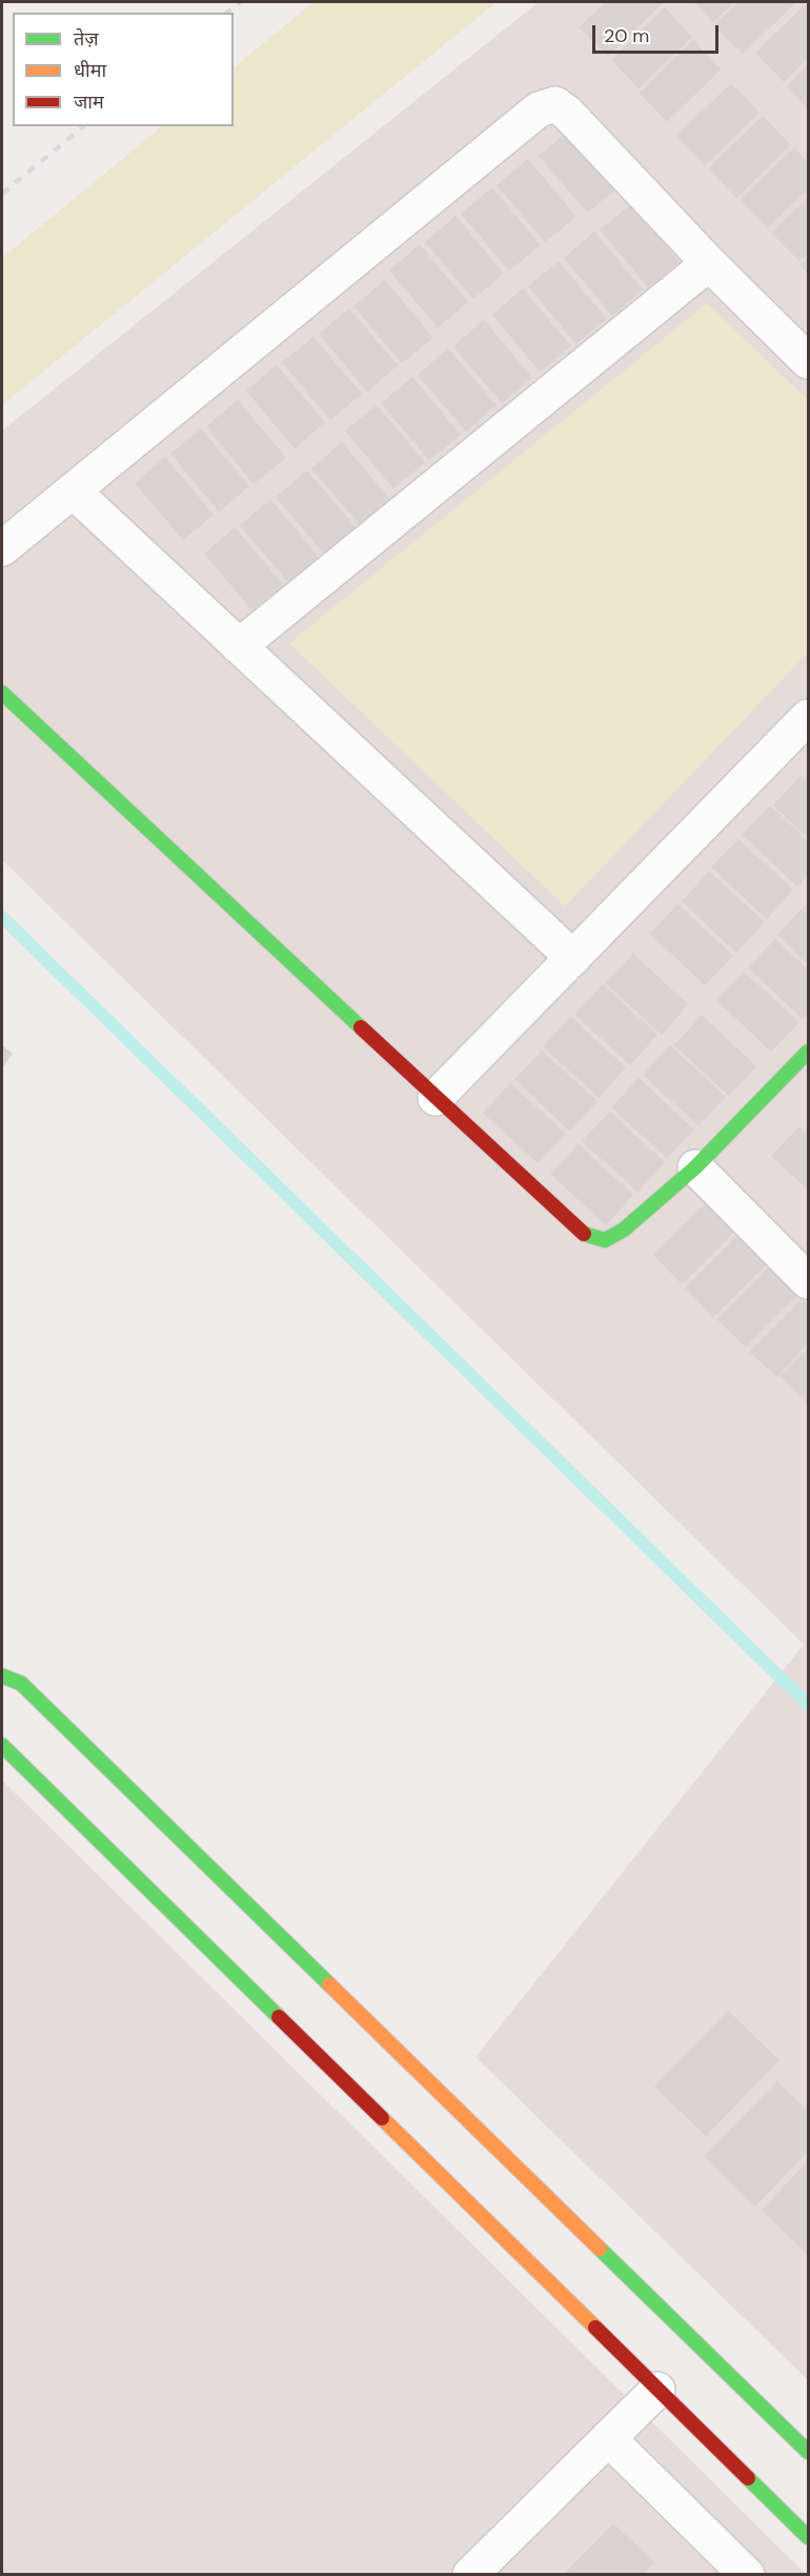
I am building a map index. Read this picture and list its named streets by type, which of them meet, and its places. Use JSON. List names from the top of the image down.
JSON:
{
  "legend": ["तेज़", "धीमा", "जाम"],
  "scale_bar": "20 m"
}
